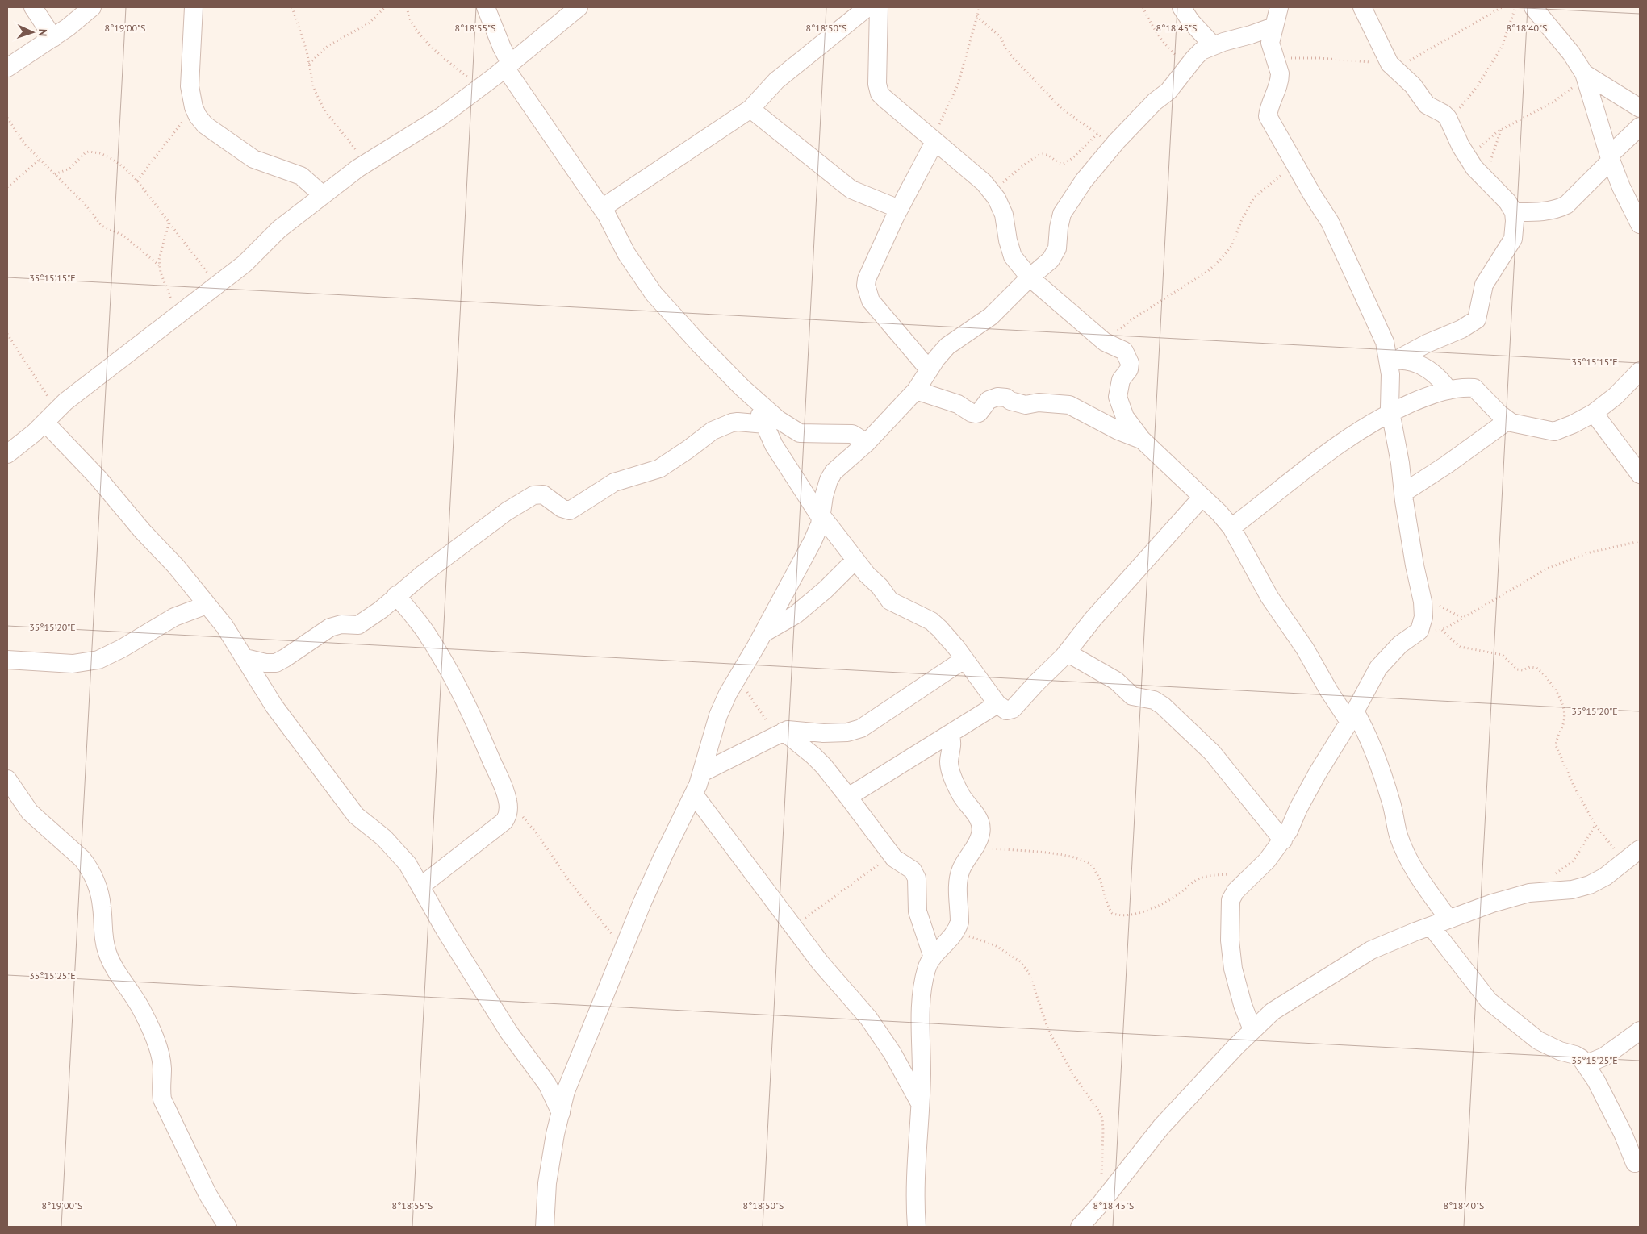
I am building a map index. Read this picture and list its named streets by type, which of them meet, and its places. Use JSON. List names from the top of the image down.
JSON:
{
  "north": "right",
  "coordinates": [
    "8°19'00\"S",
    "8°18'55\"S",
    "8°18'50\"S",
    "8°18'45\"S",
    "8°18'40\"S",
    "35°15'15\"E",
    "35°15'20\"E",
    "35°15'25\"E"
  ]
}
